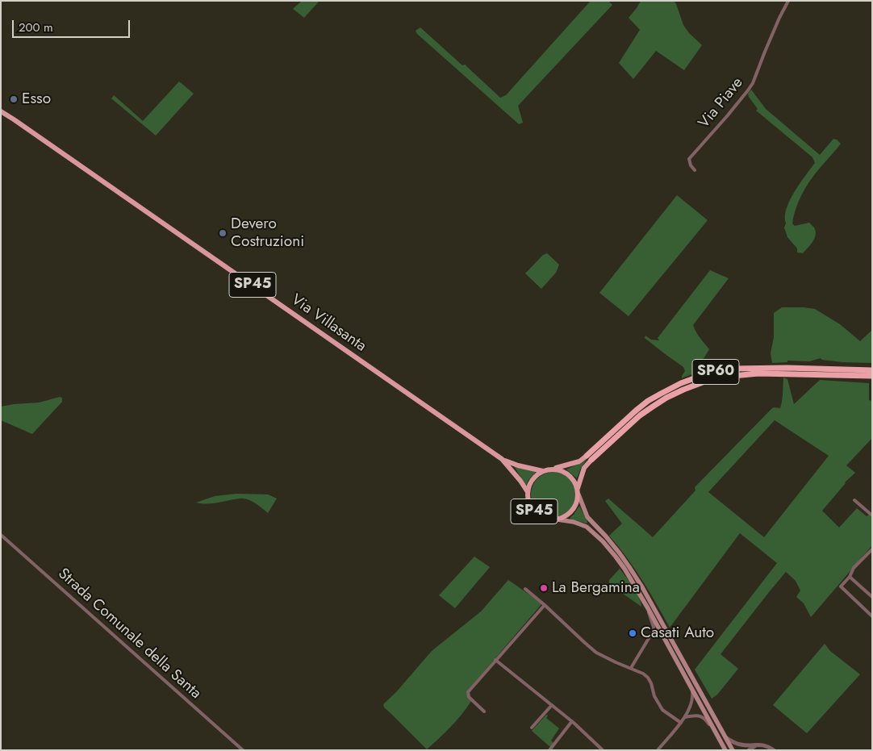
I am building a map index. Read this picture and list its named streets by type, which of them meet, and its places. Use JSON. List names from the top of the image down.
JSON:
{
  "streets": {
    "highway": ["SP60"],
    "main road": ["SP45", "Via Villasanta"],
    "street": ["Via Piave", "Strada Comunale della Santa"]
  },
  "crossings": [
    ["SP45", "Via Villasanta"],
    ["SP45", "SP60"]
  ],
  "places": [
    "Esso",
    "Devero Costruzioni",
    "La Bergamina",
    "Casati Auto"
  ],
  "scale_bar": "200 m"
}
